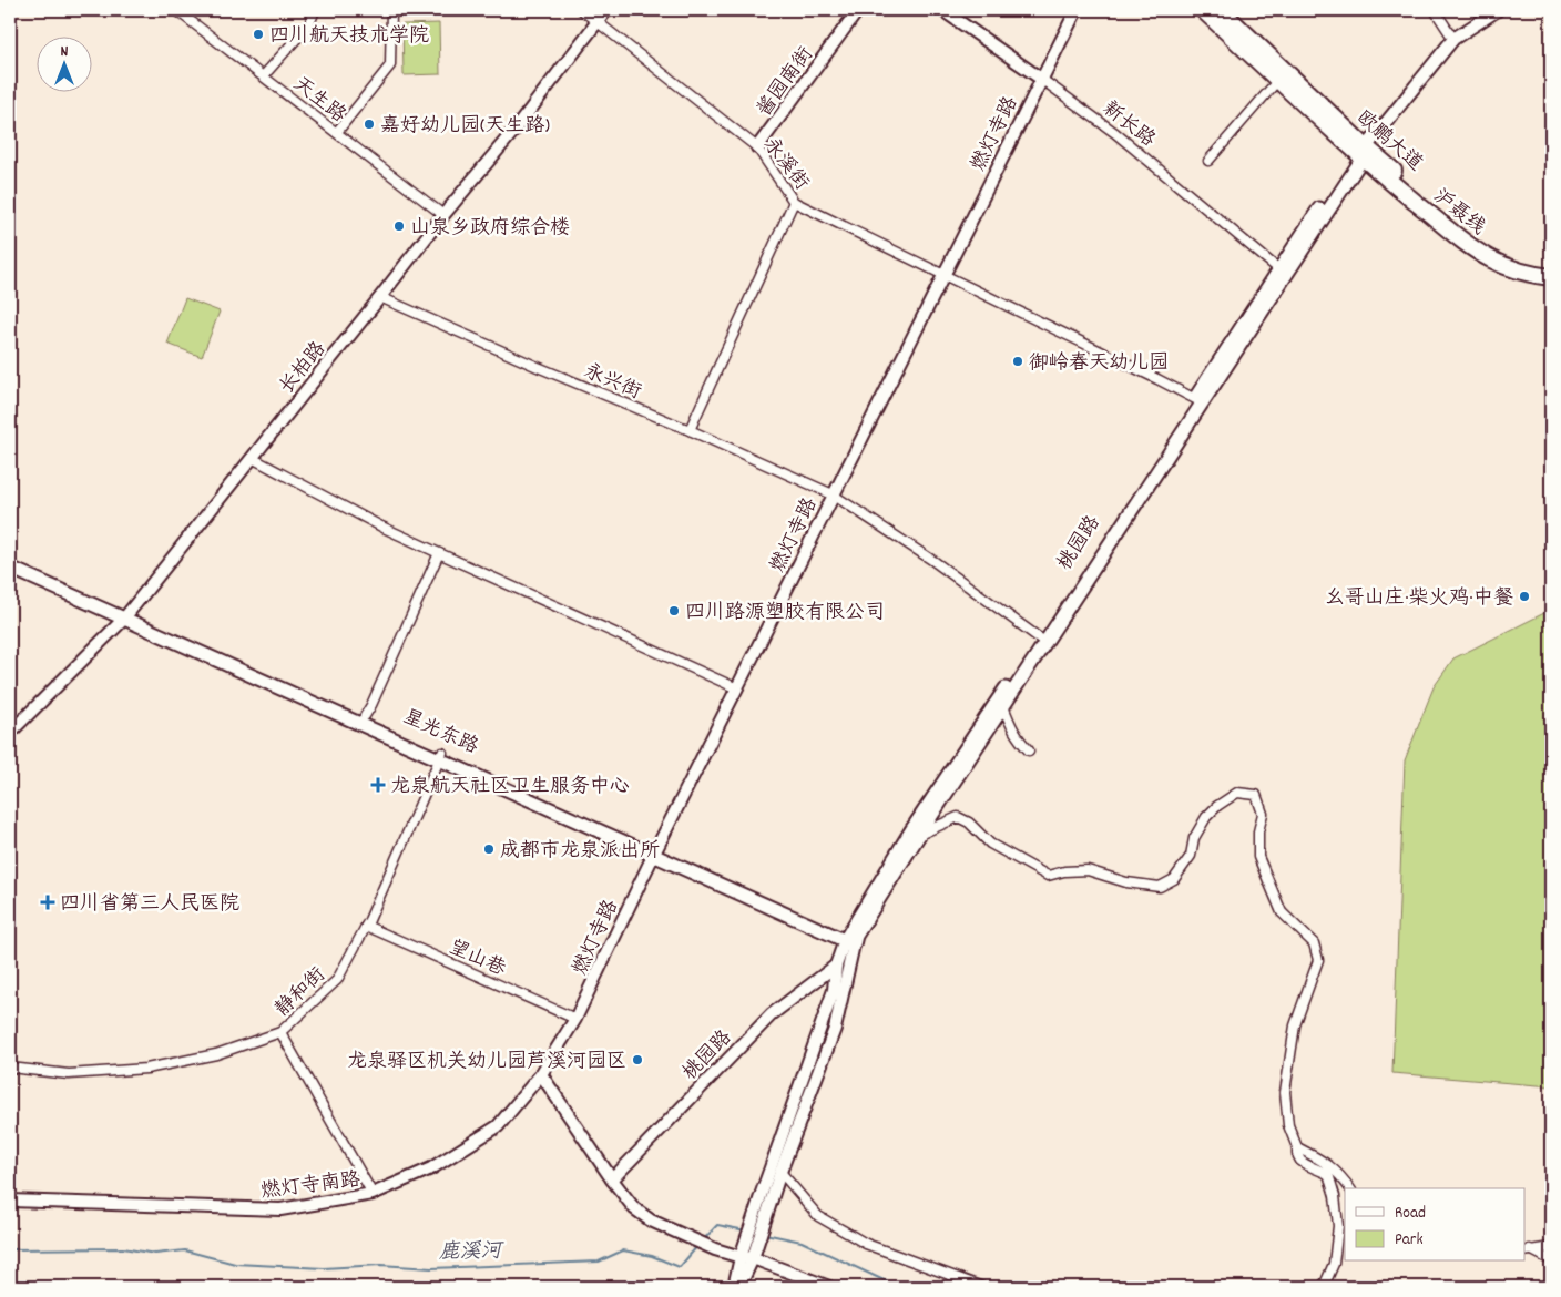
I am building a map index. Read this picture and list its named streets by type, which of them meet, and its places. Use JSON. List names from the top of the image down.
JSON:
{
  "streets": {
    "highway": ["欧鹏大道", "沪聂线"],
    "main road": ["桃园路", "星光东路"],
    "street": [
      "酱园南街",
      "天生路",
      "新长路",
      "燃灯寺路",
      "永溪街",
      "长柏路",
      "永兴街",
      "望山巷",
      "静和街",
      "燃灯寺南路"
    ]
  },
  "crossings": [
    ["酱园南街", "永溪街"],
    ["天生路", "长柏路"],
    ["新长路", "燃灯寺路"],
    ["新长路", "桃园路"],
    ["燃灯寺路", "永溪街"],
    ["燃灯寺路", "永兴街"],
    ["燃灯寺路", "星光东路"],
    ["燃灯寺路", "望山巷"],
    ["燃灯寺路", "燃灯寺南路"],
    ["欧鹏大道", "沪聂线"],
    ["欧鹏大道", "桃园路"],
    ["永溪街", "长柏路"],
    ["永溪街", "桃园路"],
    ["沪聂线", "桃园路"],
    ["长柏路", "永兴街"],
    ["长柏路", "星光东路"],
    ["永兴街", "桃园路"],
    ["桃园路", "星光东路"],
    ["星光东路", "静和街"],
    ["望山巷", "静和街"]
  ],
  "water": ["鹿溪河"],
  "places": {
    "other": [
      "四川航天技术学院",
      "嘉好幼儿园(天生路)",
      "山泉乡政府综合楼",
      "御岭春天幼儿园",
      "幺哥山庄·柴火鸡·中餐",
      "四川路源塑胶有限公司",
      "成都市龙泉派出所",
      "龙泉驿区机关幼儿园芦溪河园区"
    ],
    "health": ["龙泉航天社区卫生服务中心", "四川省第三人民医院"]
  },
  "legend": ["Road", "Park"],
  "north": "top"
}
